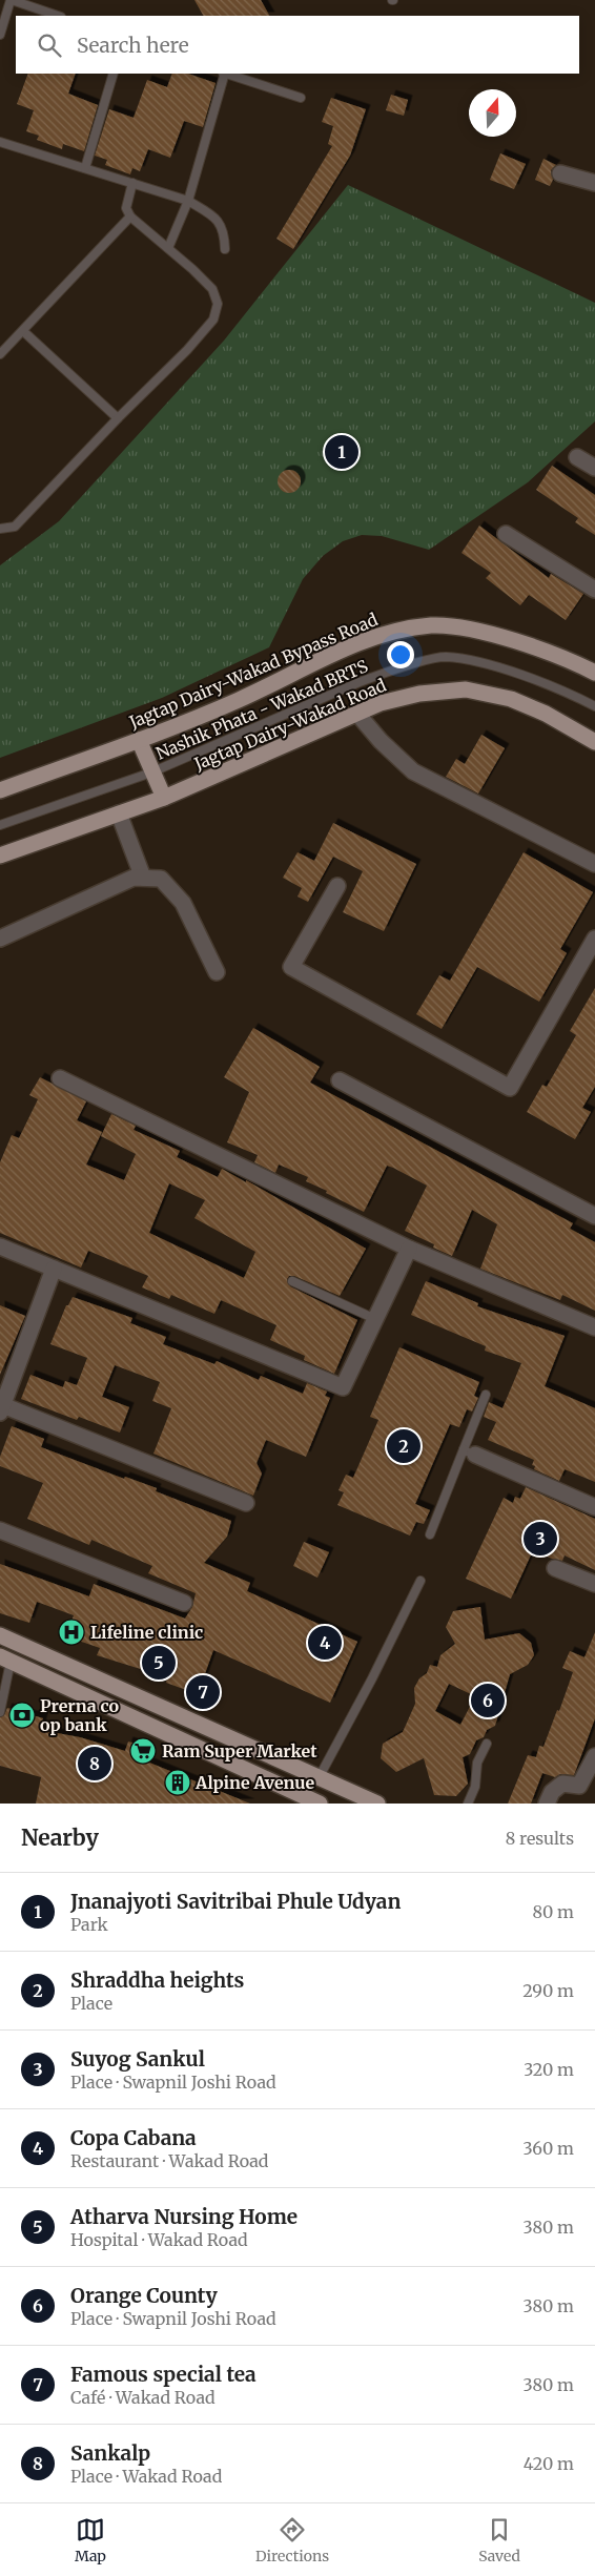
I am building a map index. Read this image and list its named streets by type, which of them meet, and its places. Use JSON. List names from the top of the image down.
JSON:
{
  "streets": {
    "main road": ["Jagtap Dairy-Wakad Bypass Road", "Jagtap Dairy-Wakad Road"],
    "lane": ["Nashik Phata - Wakad BRTS"]
  },
  "places": {
    "hospital": ["Lifeline clinic"],
    "bank": ["Prerna co op bank"],
    "supermarket": ["Ram Super Market"],
    "building": ["Alpine Avenue"]
  },
  "north": "top",
  "page": {
    "search": "Search here",
    "pins": [
      "1",
      "2",
      "3",
      "4",
      "5",
      "7",
      "6",
      "8"
    ],
    "heading": ["Nearby", "8 results"],
    "list": [
      {
        "mark": "1",
        "name": "Jnanajyoti Savitribai Phule Udyan",
        "note": "Park",
        "value": "80 m"
      },
      {
        "mark": "2",
        "name": "Shraddha heights",
        "note": "Place",
        "value": "290 m"
      },
      {
        "mark": "3",
        "name": "Suyog Sankul",
        "note": "Place · Swapnil Joshi Road",
        "value": "320 m"
      },
      {
        "mark": "4",
        "name": "Copa Cabana",
        "note": "Restaurant · Wakad Road",
        "value": "360 m"
      },
      {
        "mark": "5",
        "name": "Atharva Nursing Home",
        "note": "Hospital · Wakad Road",
        "value": "380 m"
      },
      {
        "mark": "6",
        "name": "Orange County",
        "note": "Place · Swapnil Joshi Road",
        "value": "380 m"
      },
      {
        "mark": "7",
        "name": "Famous special tea",
        "note": "Café · Wakad Road",
        "value": "380 m"
      },
      {
        "mark": "8",
        "name": "Sankalp",
        "note": "Place · Wakad Road",
        "value": "420 m"
      }
    ],
    "nav": ["Map", "Directions", "Saved"]
  }
}
